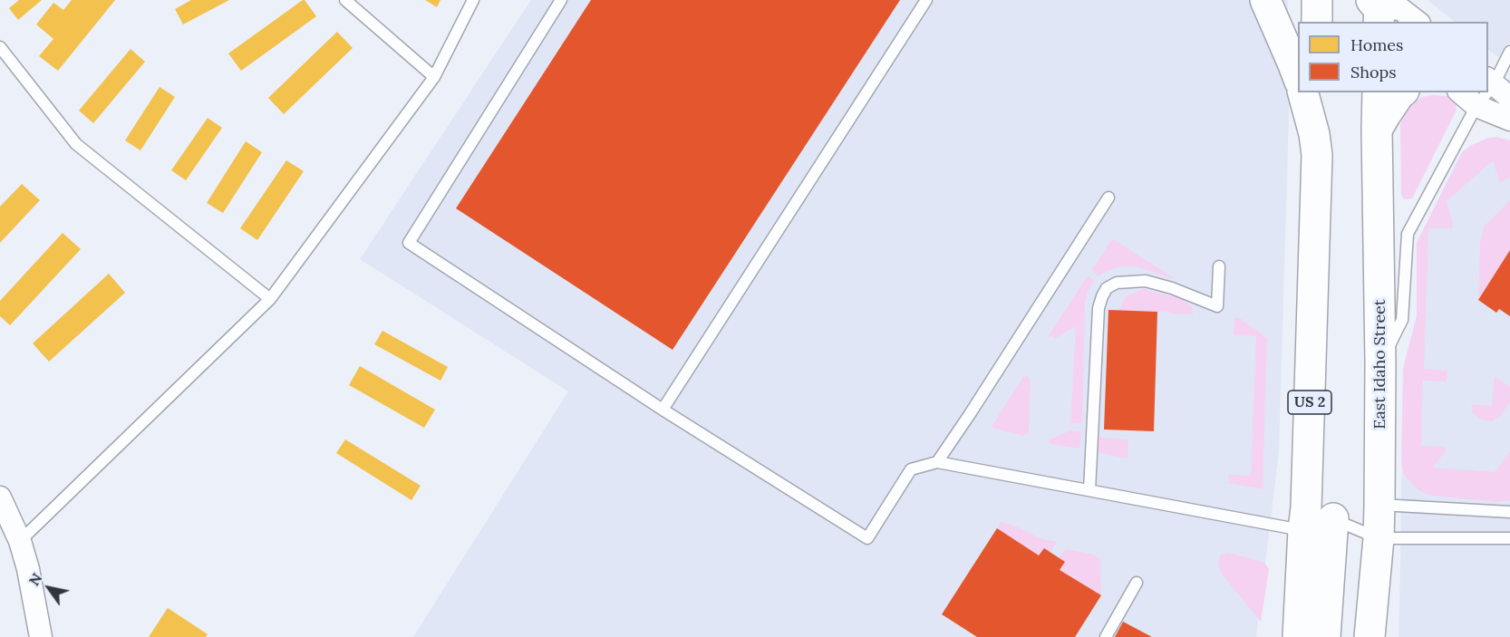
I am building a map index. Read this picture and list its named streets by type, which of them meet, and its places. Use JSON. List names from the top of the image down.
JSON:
{
  "streets": {
    "main road": ["East Idaho Street", "US 2"]
  },
  "legend": ["Homes", "Shops"],
  "north": "top left"
}
